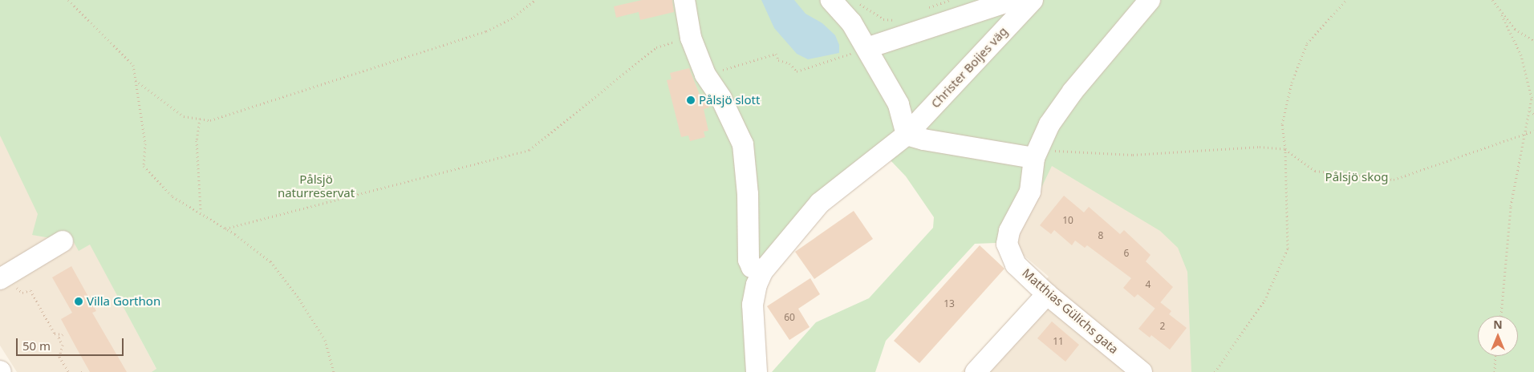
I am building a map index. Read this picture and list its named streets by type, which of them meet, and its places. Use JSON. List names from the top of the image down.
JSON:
{
  "streets": {
    "street": ["Christer Boijes väg", "Matthias Gülichs gata"]
  },
  "parks": ["Pålsjö skog", "Pålsjö naturreservat"],
  "places": ["Pålsjö slott", "Villa Gorthon"],
  "house_numbers": [
    "10",
    "8",
    "6",
    "4",
    "13",
    "60",
    "2",
    "11"
  ],
  "scale_bar": "50 m",
  "north": "top"
}
